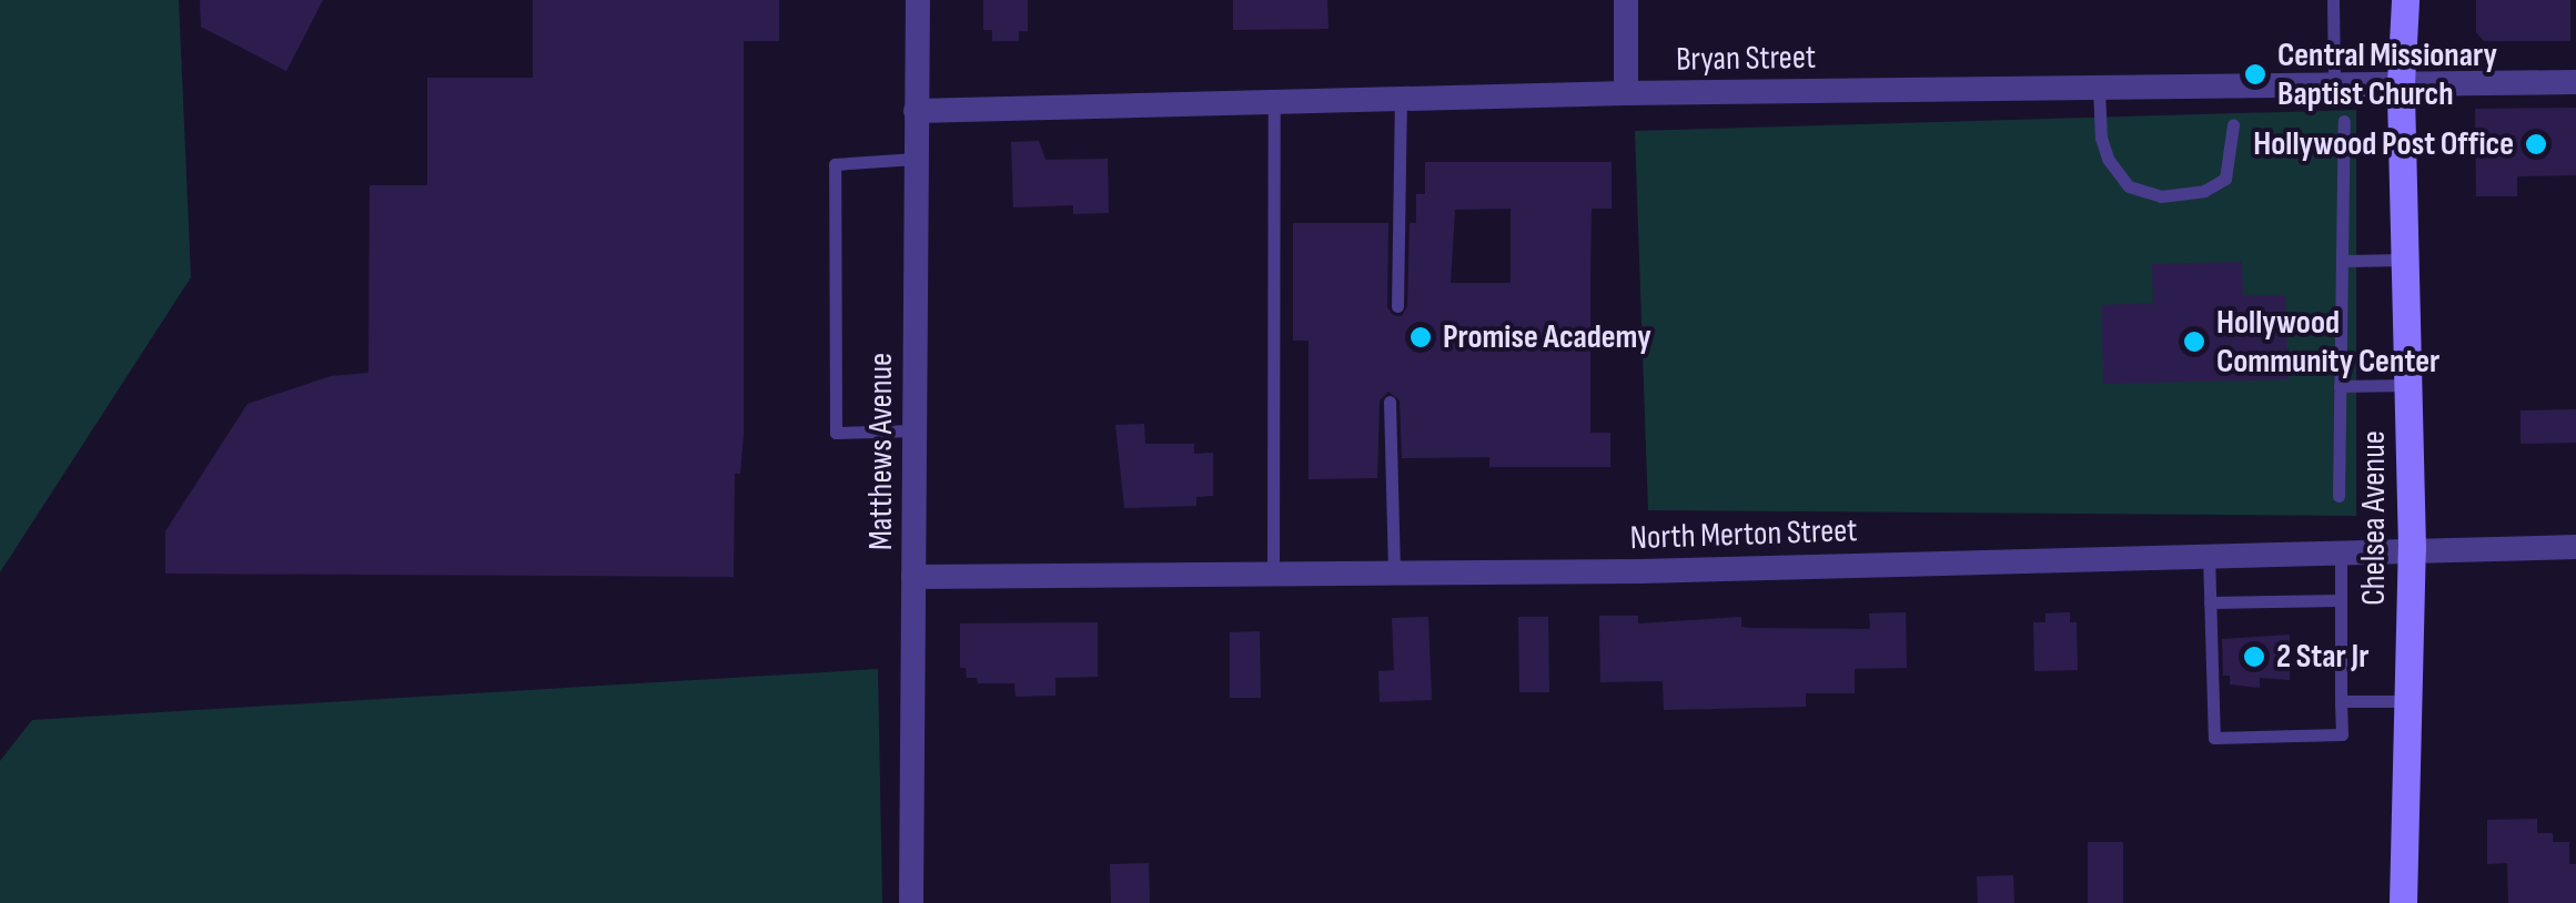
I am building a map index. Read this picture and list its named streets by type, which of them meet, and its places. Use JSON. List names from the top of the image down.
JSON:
{
  "streets": {
    "main road": ["Chelsea Avenue"],
    "street": ["Bryan Street", "Matthews Avenue", "North Merton Street"]
  },
  "crossings": [
    ["Bryan Street", "Matthews Avenue"],
    ["Bryan Street", "Chelsea Avenue"],
    ["Matthews Avenue", "North Merton Street"],
    ["Chelsea Avenue", "North Merton Street"]
  ],
  "places": [
    "Central Missionary Baptist Church",
    "Hollywood Post Office",
    "Promise Academy",
    "Hollywood Community Center",
    "2 Star Jr"
  ]
}
